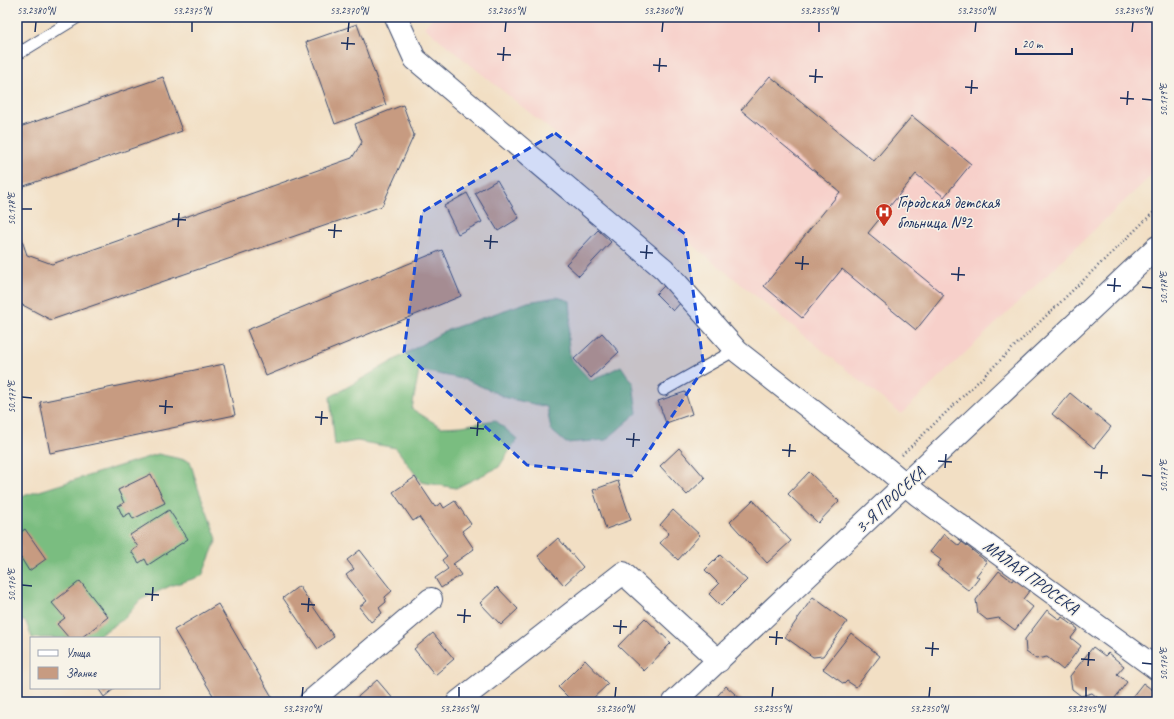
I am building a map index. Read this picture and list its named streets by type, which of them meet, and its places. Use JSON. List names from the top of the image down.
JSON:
{
  "streets": {
    "street": ["3-Я ПРОСЕКА", "МАЛАЯ ПРОСЕКА"]
  },
  "crossings": [
    ["3-Я ПРОСЕКА", "МАЛАЯ ПРОСЕКА"]
  ],
  "places": {
    "hospital": ["Городская детская больница №2"]
  },
  "legend": ["Улица", "Здание"],
  "scale_bar": "20 m",
  "coordinates": [
    "53.2380°N",
    "53.2375°N",
    "53.2370°N",
    "53.2365°N",
    "53.2360°N",
    "53.2355°N",
    "53.2350°N",
    "53.2345°N",
    "50.179°E",
    "50.178°E",
    "50.177°E",
    "50.176°E"
  ]
}
